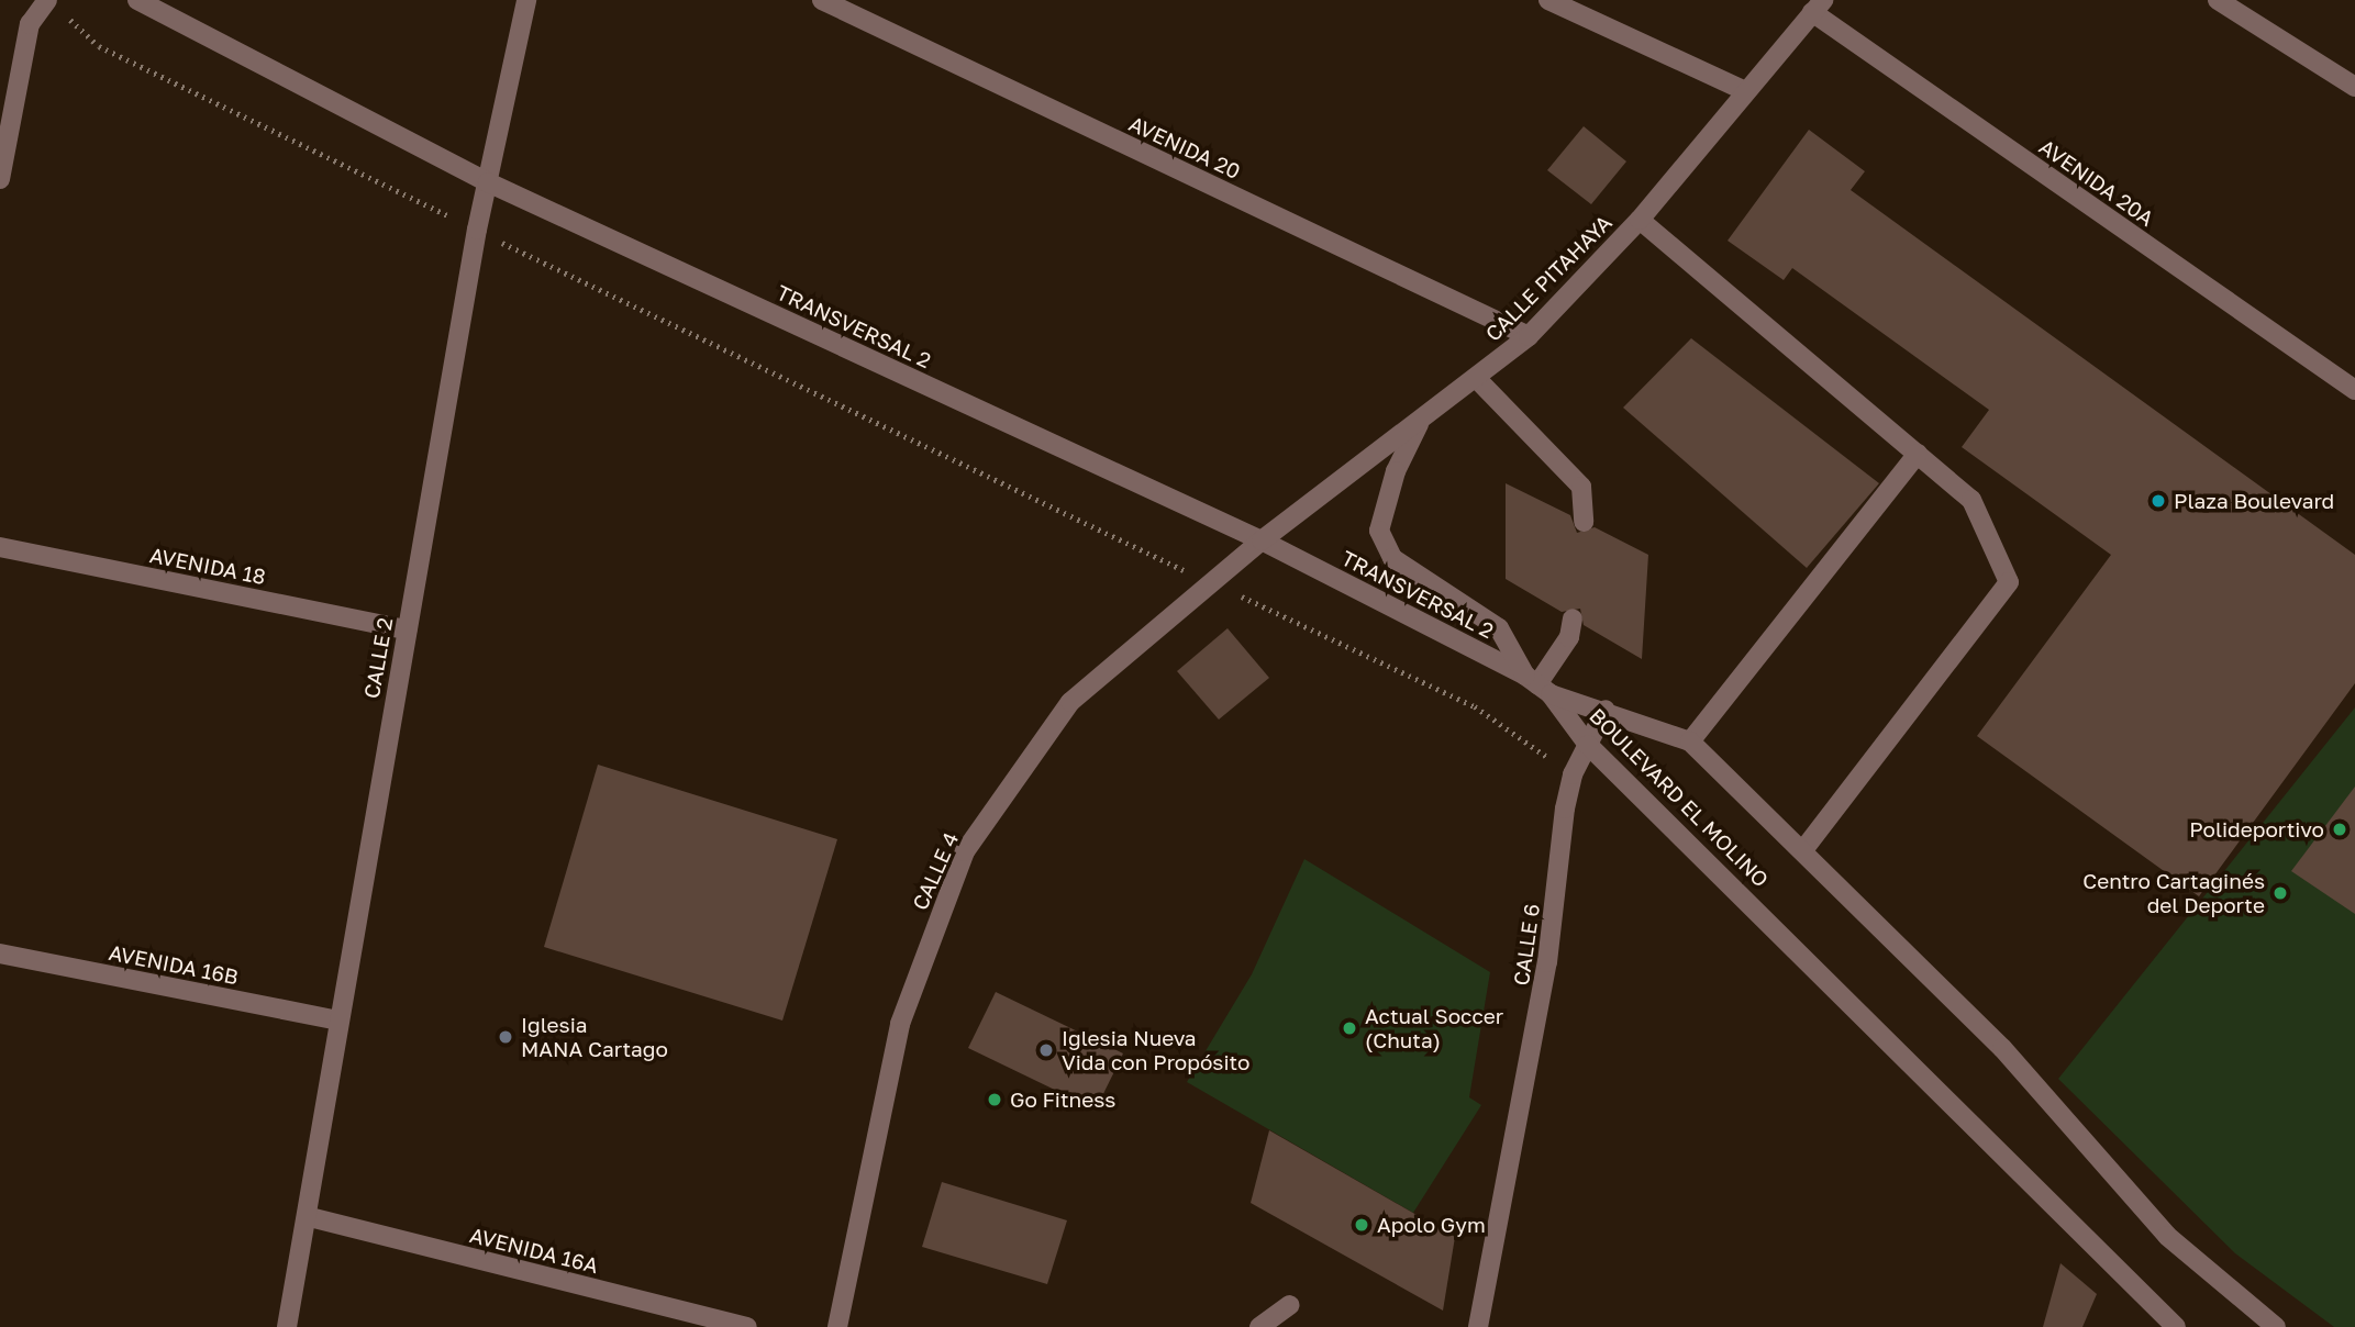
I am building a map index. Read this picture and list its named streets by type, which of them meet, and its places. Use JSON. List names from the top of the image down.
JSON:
{
  "streets": {
    "street": [
      "AVENIDA 20",
      "AVENIDA 20A",
      "CALLE PITAHAYA",
      "TRANSVERSAL 2",
      "AVENIDA 18",
      "CALLE 2",
      "BOULEVARD EL MOLINO",
      "CALLE 4",
      "CALLE 6",
      "AVENIDA 16B",
      "AVENIDA 16A"
    ]
  },
  "crossings": [
    ["AVENIDA 20", "CALLE PITAHAYA"],
    ["AVENIDA 20A", "CALLE PITAHAYA"],
    ["CALLE PITAHAYA", "TRANSVERSAL 2"],
    ["CALLE PITAHAYA", "CALLE 4"],
    ["TRANSVERSAL 2", "CALLE 2"],
    ["TRANSVERSAL 2", "BOULEVARD EL MOLINO"],
    ["TRANSVERSAL 2", "CALLE 4"],
    ["AVENIDA 18", "CALLE 2"],
    ["CALLE 2", "AVENIDA 16B"],
    ["CALLE 2", "AVENIDA 16A"],
    ["BOULEVARD EL MOLINO", "CALLE 6"]
  ],
  "places": [
    "Plaza Boulevard",
    "Polideportivo",
    "Centro Cartaginés del Deporte",
    "Actual Soccer (Chuta)",
    "Iglesia MANA Cartago",
    "Iglesia Nueva Vida con Propósito",
    "Go Fitness",
    "Apolo Gym"
  ]
}
